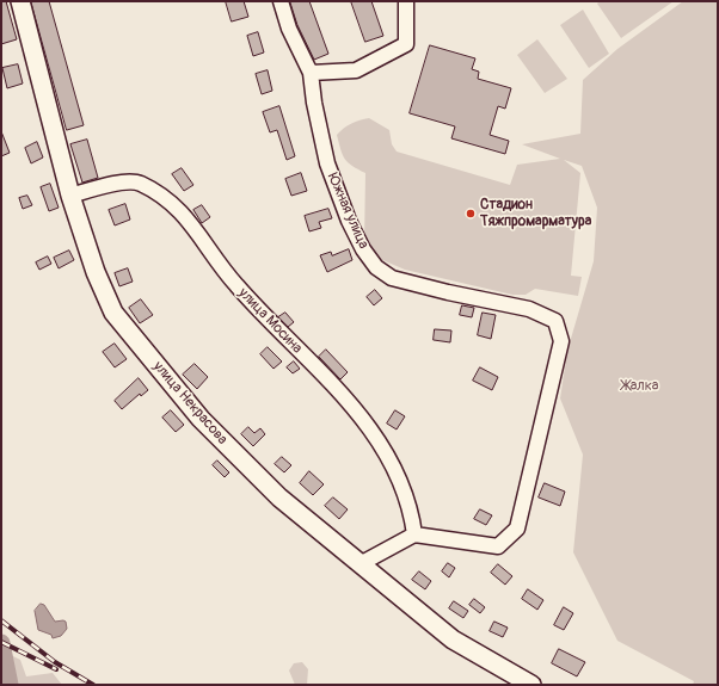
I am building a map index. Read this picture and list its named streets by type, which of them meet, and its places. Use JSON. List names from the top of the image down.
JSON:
{
  "streets": {
    "main road": ["улица Некрасова"],
    "street": ["Южная улица", "улица Мосина"]
  },
  "crossings": [
    ["Южная улица", "улица Мосина"],
    ["улица Мосина", "улица Некрасова"]
  ],
  "parks": ["Жалка"],
  "places": ["Стадион Тяжпромарматура"]
}
